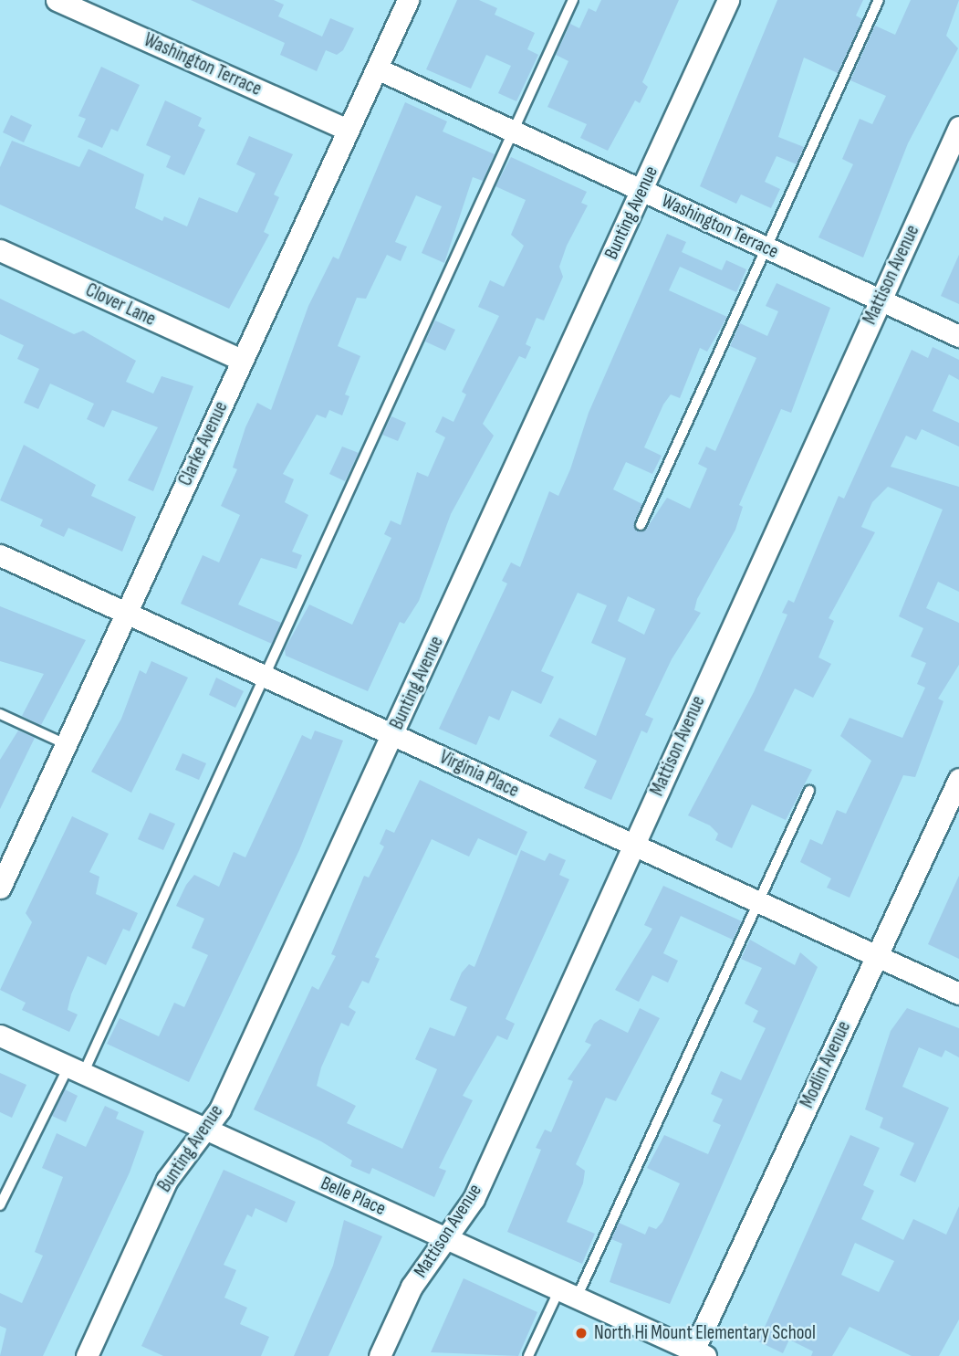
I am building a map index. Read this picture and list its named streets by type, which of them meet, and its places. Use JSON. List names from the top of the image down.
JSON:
{
  "streets": {
    "street": [
      "Washington Terrace",
      "Bunting Avenue",
      "Mattison Avenue",
      "Clover Lane",
      "Clarke Avenue",
      "Virginia Place",
      "Modlin Avenue",
      "Belle Place"
    ]
  },
  "crossings": [
    ["Washington Terrace", "Bunting Avenue"],
    ["Washington Terrace", "Mattison Avenue"],
    ["Washington Terrace", "Clarke Avenue"],
    ["Bunting Avenue", "Virginia Place"],
    ["Bunting Avenue", "Belle Place"],
    ["Mattison Avenue", "Virginia Place"],
    ["Mattison Avenue", "Belle Place"],
    ["Clover Lane", "Clarke Avenue"],
    ["Clarke Avenue", "Virginia Place"],
    ["Virginia Place", "Modlin Avenue"],
    ["Modlin Avenue", "Belle Place"]
  ],
  "places": ["North Hi Mount Elementary School"]
}
